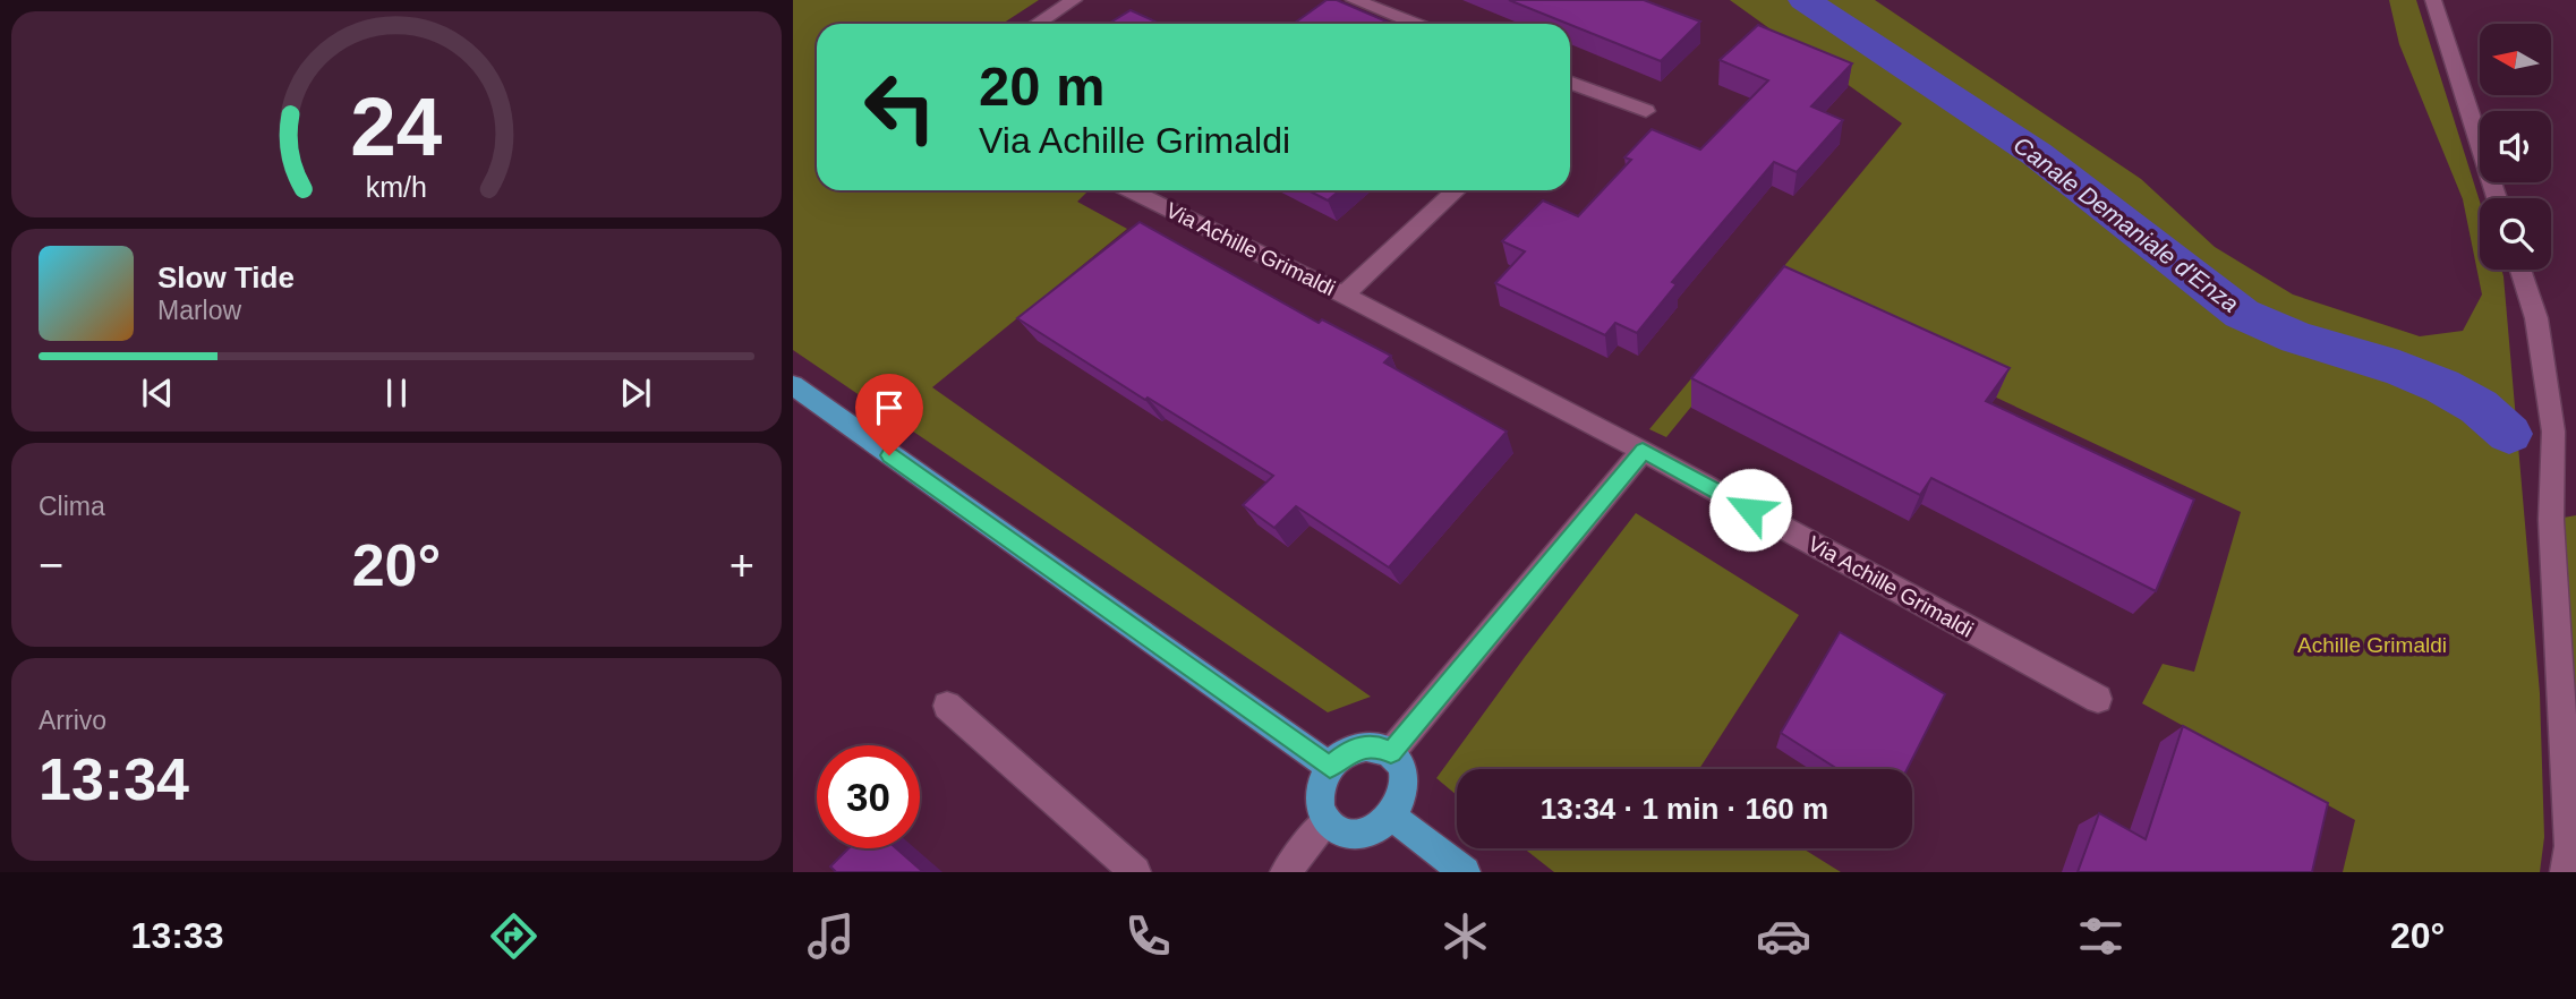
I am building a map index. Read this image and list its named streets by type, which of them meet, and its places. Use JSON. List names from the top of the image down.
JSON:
{
  "streets": {
    "street": ["Via Achille Grimaldi"]
  },
  "water": ["Canale Demaniale d'Enza"],
  "parks": ["Achille Grimaldi"],
  "north": "left",
  "page": {
    "turn": ["20 m", "Via Achille Grimaldi"],
    "song": ["Slow Tide", "Marlow"],
    "tile": [
      "Clima",
      ["Arrivo", "13:34"]
    ],
    "heat": ["−", "20°", "+"],
    "limit": "30",
    "trip": "13:34 · 1 min · 160 m",
    "tabs": ["13:33", "20°"],
    "gauge": ["24", "km/h"]
  }
}
